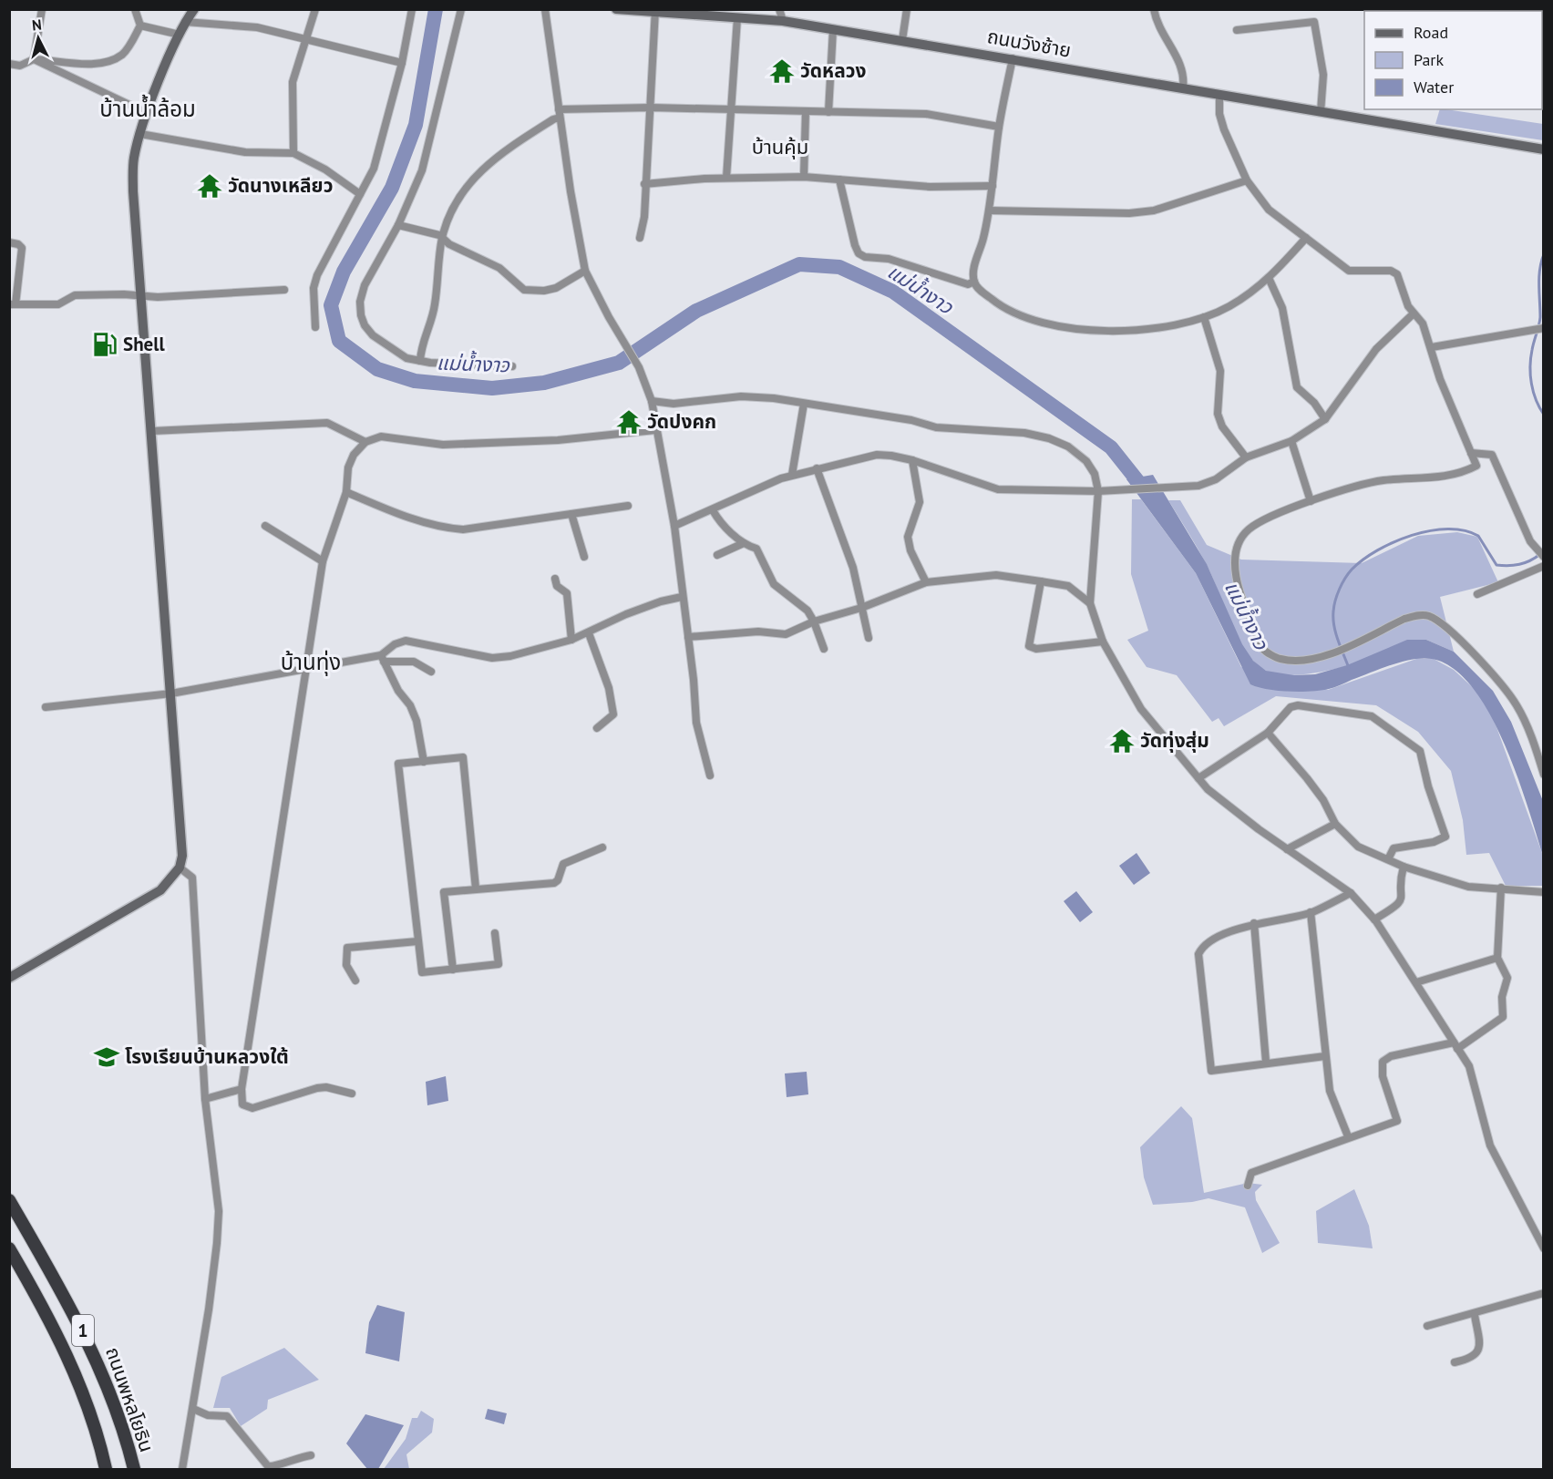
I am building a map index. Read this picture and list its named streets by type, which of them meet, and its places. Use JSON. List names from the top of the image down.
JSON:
{
  "streets": {
    "highway": ["1", "ถนนพหลโยธิน"],
    "main road": ["ถนนวังซ้าย"]
  },
  "districts": ["บ้านน้ำล้อม", "บ้านคุ้ม", "บ้านทุ่ง"],
  "water": ["แม่น้ำงาว"],
  "places": {
    "temple": [
      "วัดหลวง",
      "วัดนางเหลียว",
      "วัดปงคก",
      "วัดทุ่งสุ่ม"
    ],
    "fuel station": ["Shell"],
    "school or university": ["โรงเรียนบ้านหลวงใต้"]
  },
  "legend": ["Road", "Park", "Water"],
  "north": "top"
}
